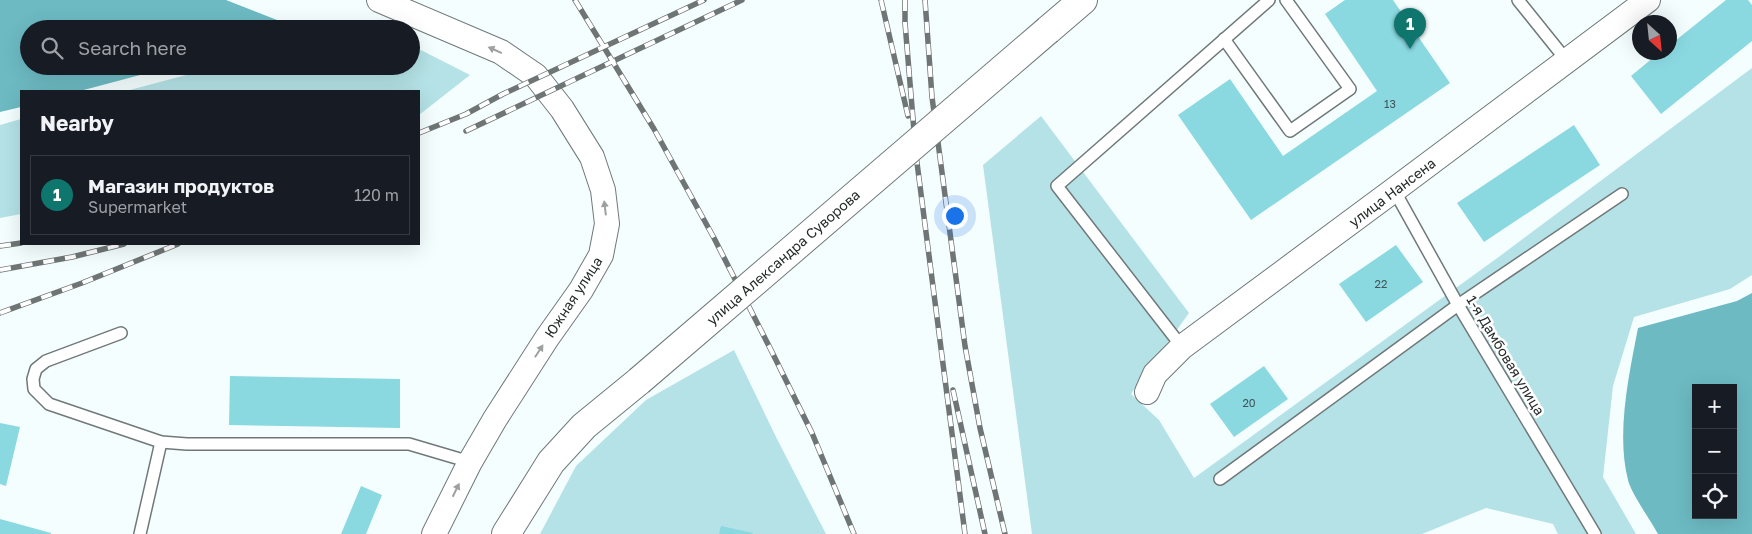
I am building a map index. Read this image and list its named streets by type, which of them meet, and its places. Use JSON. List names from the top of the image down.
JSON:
{
  "streets": {
    "main road": ["улица Александра Суворова"],
    "street": ["улица Нансена", "Южная улица"],
    "lane": ["1-я Дамбовая улица"]
  },
  "crossings": [
    ["улица Нансена", "1-я Дамбовая улица"]
  ],
  "house_numbers": ["13", "22", "20"],
  "north": "bottom right",
  "page": {
    "pins": "1",
    "search": "Search here",
    "heading": "Nearby",
    "list": [
      {
        "mark": "1",
        "name": "Магазин продуктов",
        "note": "Supermarket",
        "value": "120 m"
      }
    ],
    "map_buttons": ["+", "−"]
  }
}
